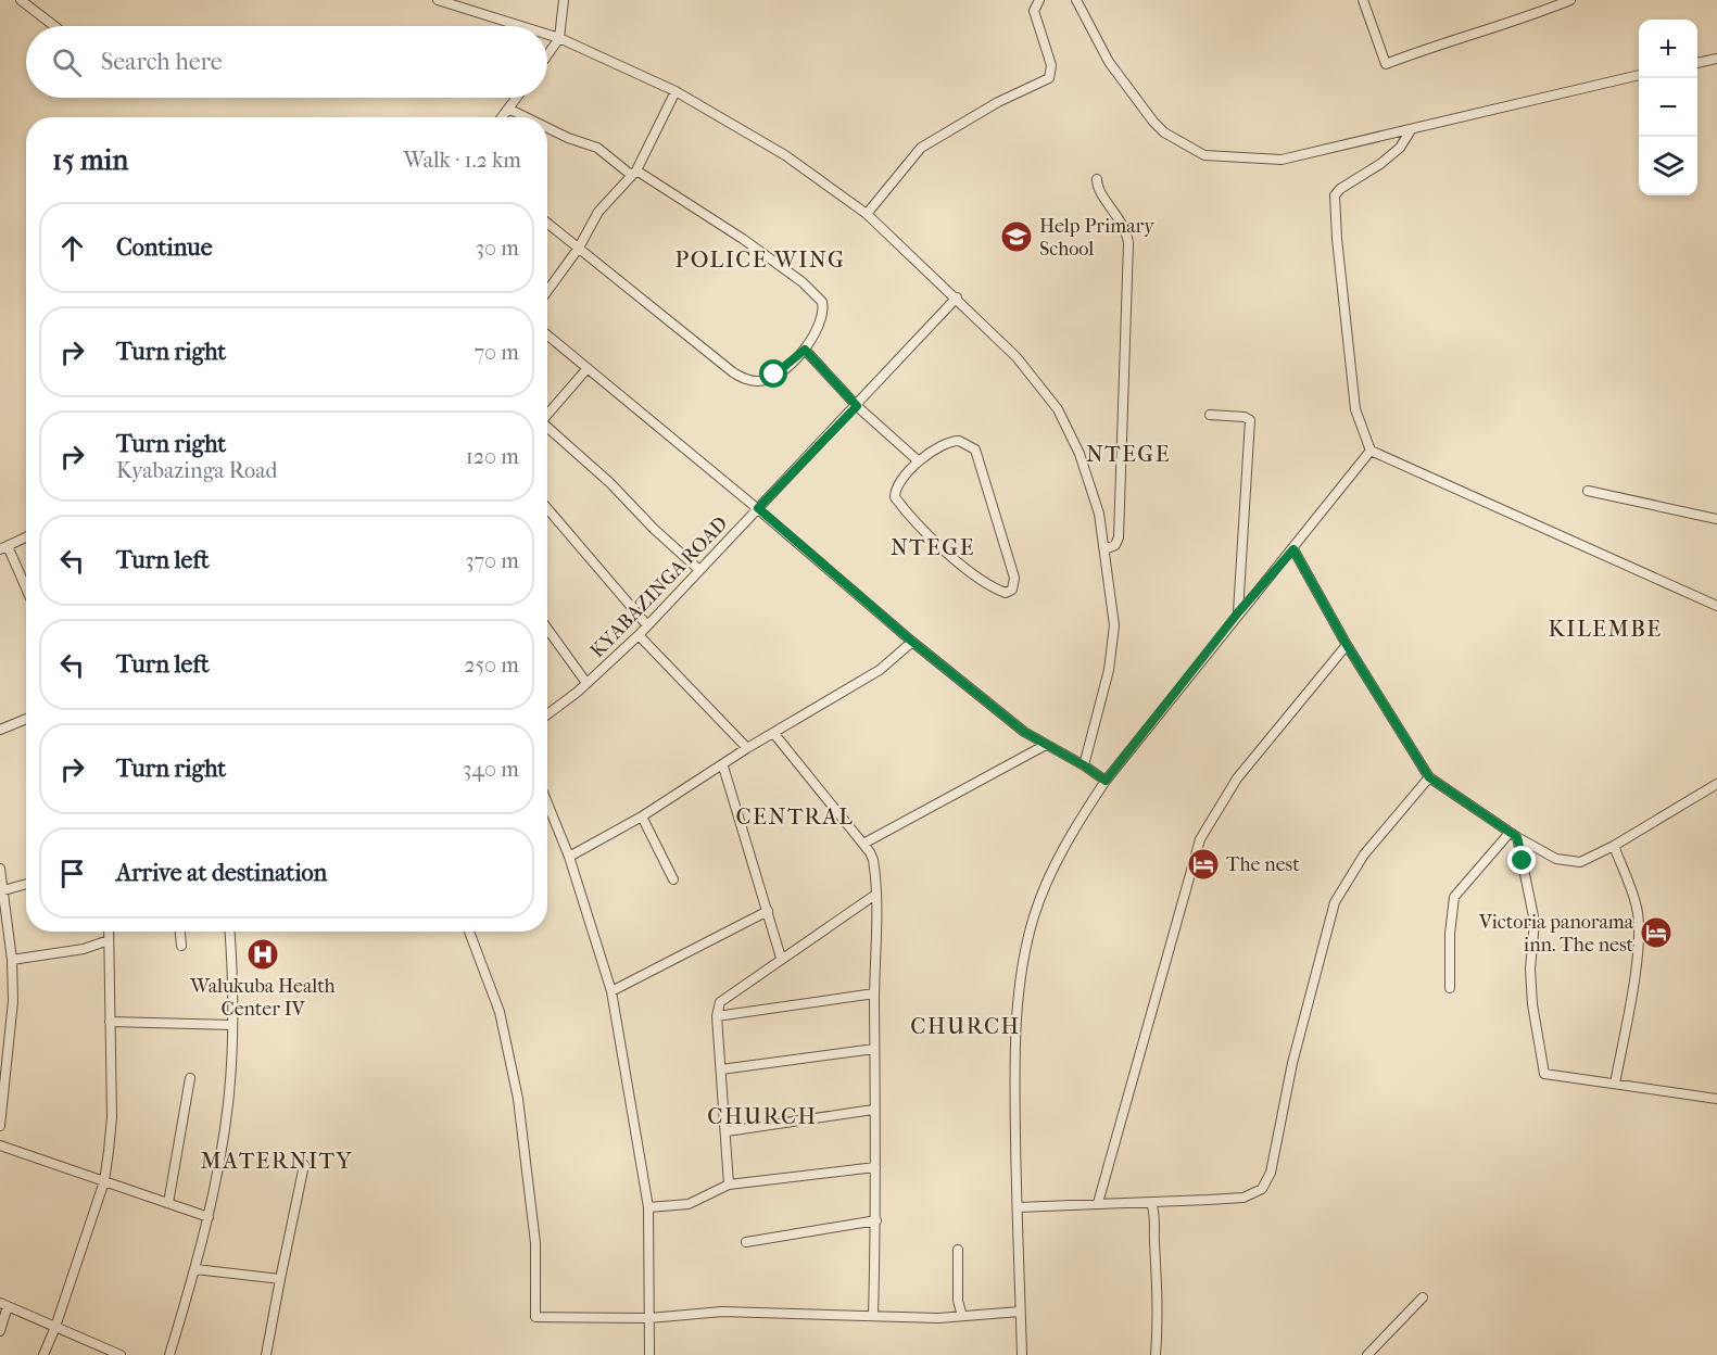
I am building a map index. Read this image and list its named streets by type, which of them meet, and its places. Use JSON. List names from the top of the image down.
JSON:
{
  "streets": {
    "street": ["KYABAZINGA ROAD"]
  },
  "districts": [
    "POLICE WING",
    "NTEGE",
    "NTEGE",
    "KILEMBE",
    "CENTRAL",
    "CHURCH",
    "CHURCH",
    "MATERNITY"
  ],
  "places": {
    "school or university": ["Help Primary School"],
    "hotel": ["The nest", "Victoria panorama inn. The nest"],
    "hospital": ["Walukuba Health Center IV"]
  },
  "page": {
    "map_buttons": ["+", "−"],
    "search": "Search here",
    "heading": ["15 min", "Walk · 1.2 km"],
    "list": [
      ["Continue", "30 m"],
      ["Turn right", "70 m"],
      ["Turn right", "Kyabazinga Road", "120 m"],
      ["Turn left", "370 m"],
      ["Turn left", "250 m"],
      ["Turn right", "340 m"],
      "Arrive at destination"
    ]
  }
}
